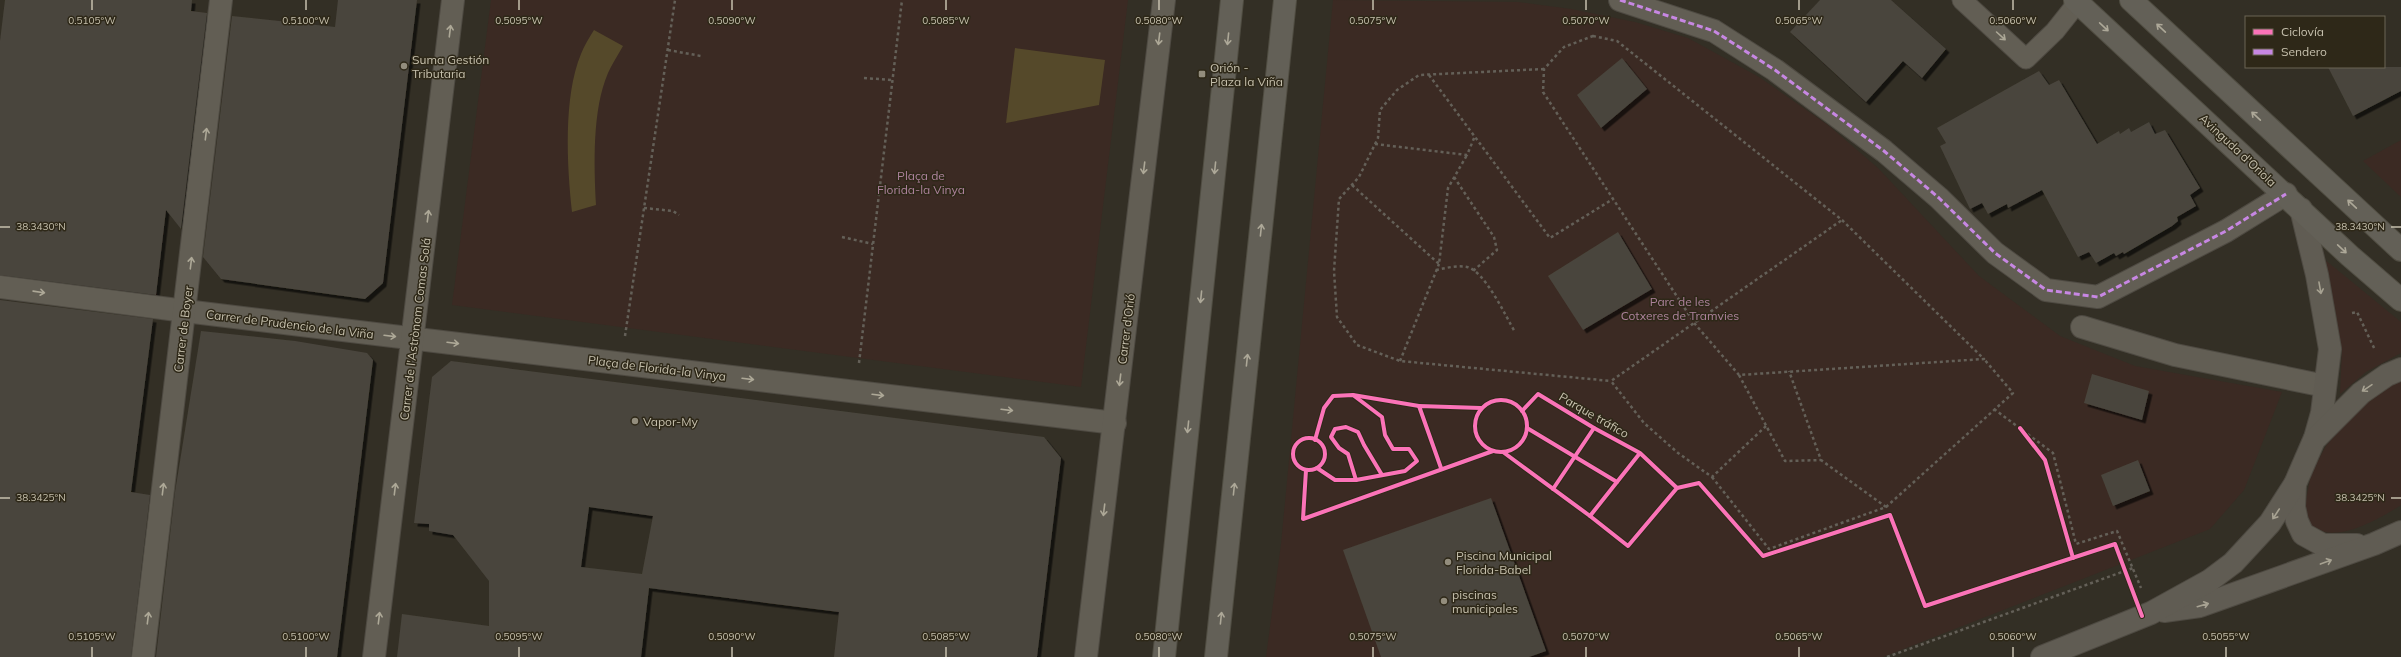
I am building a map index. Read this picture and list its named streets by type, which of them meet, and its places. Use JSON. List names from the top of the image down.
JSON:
{
  "streets": {
    "main road": ["Avinguda d'Oriola"],
    "street": [
      "Carrer de Prudencio de la Viña",
      "Carrer de Boyer",
      "Carrer de l'Astrònom Comas Solá",
      "Carrer d'Orió",
      "Plaça de Florida-la Vinya"
    ],
    "cycle path": ["Parque tráfico"]
  },
  "crossings": [
    ["Carrer de Prudencio de la Viña", "Carrer de Boyer"],
    ["Carrer de Prudencio de la Viña", "Carrer de l'Astrònom Comas Solá"],
    ["Carrer de Prudencio de la Viña", "Plaça de Florida-la Vinya"],
    ["Carrer de l'Astrònom Comas Solá", "Plaça de Florida-la Vinya"],
    ["Carrer d'Orió", "Plaça de Florida-la Vinya"]
  ],
  "one_way": [
    "Carrer de Prudencio de la Viña",
    "Carrer de Boyer",
    "Carrer de l'Astrònom Comas Solá",
    "Carrer d'Orió",
    "Plaça de Florida-la Vinya"
  ],
  "parks": ["Plaça de Florida-la Vinya", "Parc de les Cotxeres de Tramvies"],
  "places": {
    "other": [
      "Suma Gestión Tributaria",
      "Vapor-My",
      "Piscina Municipal Florida-Babel",
      "piscinas municipales"
    ],
    "transit": ["Orión - Plaza la Viña"]
  },
  "legend": ["Ciclovía", "Sendero"],
  "coordinates": [
    "0.5105°W",
    "0.5100°W",
    "0.5095°W",
    "0.5090°W",
    "0.5085°W",
    "0.5080°W",
    "0.5075°W",
    "0.5070°W",
    "0.5065°W",
    "0.5060°W",
    "38.3430°N",
    "38.3425°N",
    "0.5055°W"
  ]
}
